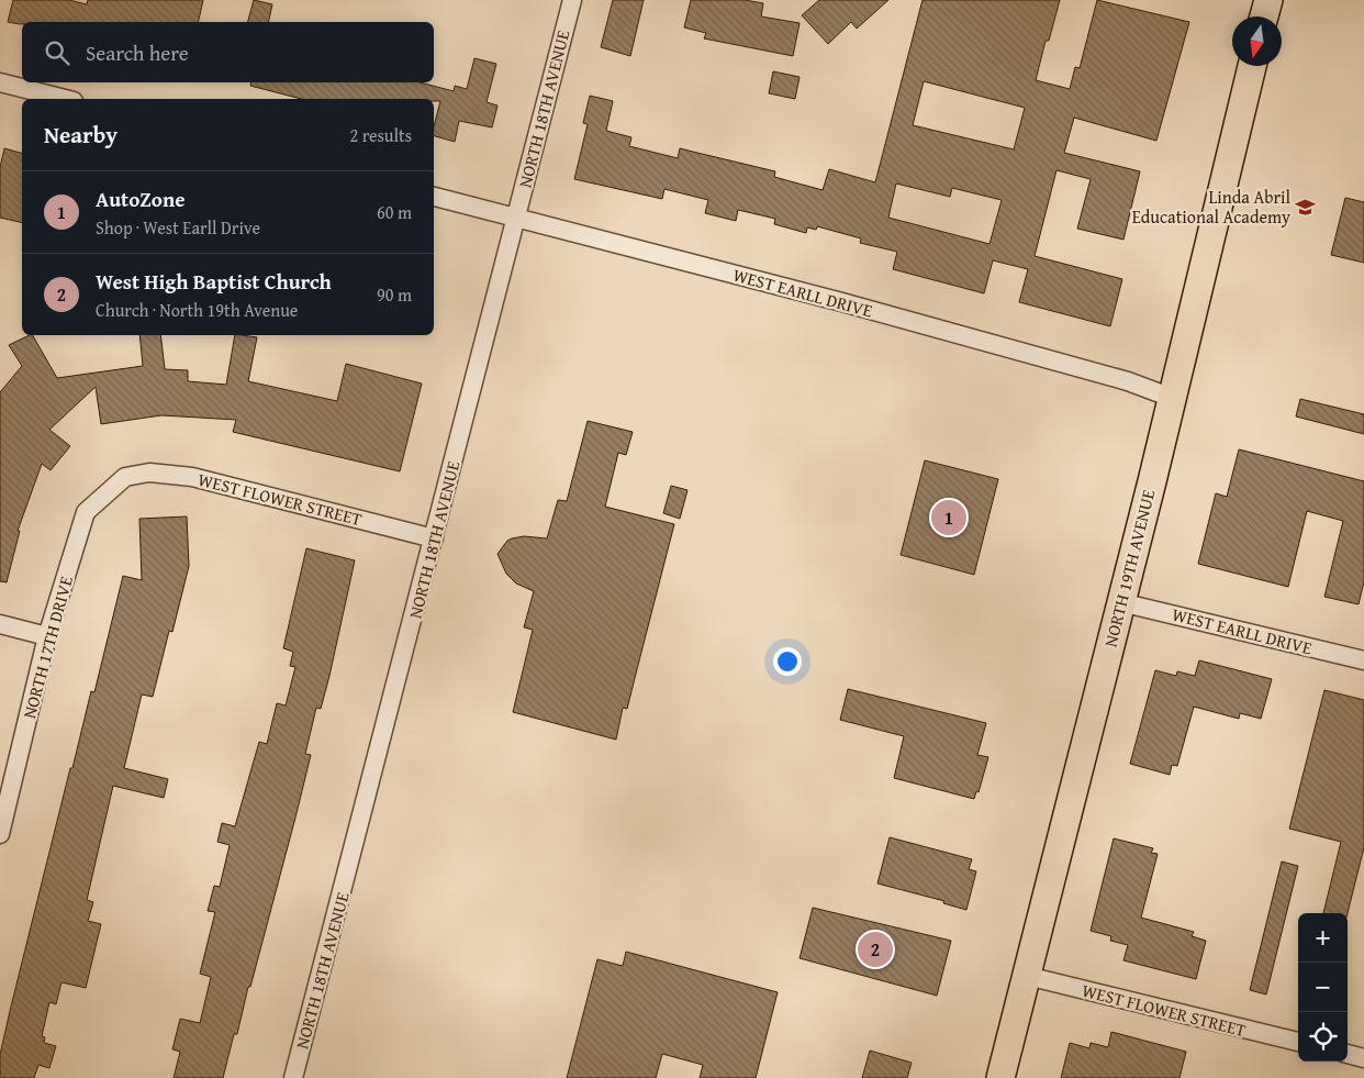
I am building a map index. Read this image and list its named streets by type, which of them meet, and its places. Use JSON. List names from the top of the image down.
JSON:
{
  "streets": {
    "main road": ["NORTH 19TH AVENUE"],
    "street": [
      "NORTH 18TH AVENUE",
      "WEST EARLL DRIVE",
      "WEST FLOWER STREET",
      "NORTH 17TH DRIVE"
    ]
  },
  "crossings": [
    ["NORTH 18TH AVENUE", "WEST EARLL DRIVE"],
    ["NORTH 18TH AVENUE", "WEST FLOWER STREET"],
    ["WEST EARLL DRIVE", "NORTH 19TH AVENUE"],
    ["WEST FLOWER STREET", "NORTH 19TH AVENUE"],
    ["WEST FLOWER STREET", "NORTH 17TH DRIVE"]
  ],
  "places": {
    "school or university": ["Linda Abril Educational Academy"]
  },
  "north": "bottom",
  "page": {
    "search": "Search here",
    "heading": ["Nearby", "2 results"],
    "list": [
      {
        "mark": "1",
        "name": "AutoZone",
        "note": "Shop · West Earll Drive",
        "value": "60 m"
      },
      {
        "mark": "2",
        "name": "West High Baptist Church",
        "note": "Church · North 19th Avenue",
        "value": "90 m"
      }
    ],
    "pins": ["1", "2"],
    "map_buttons": ["+", "−"]
  }
}
